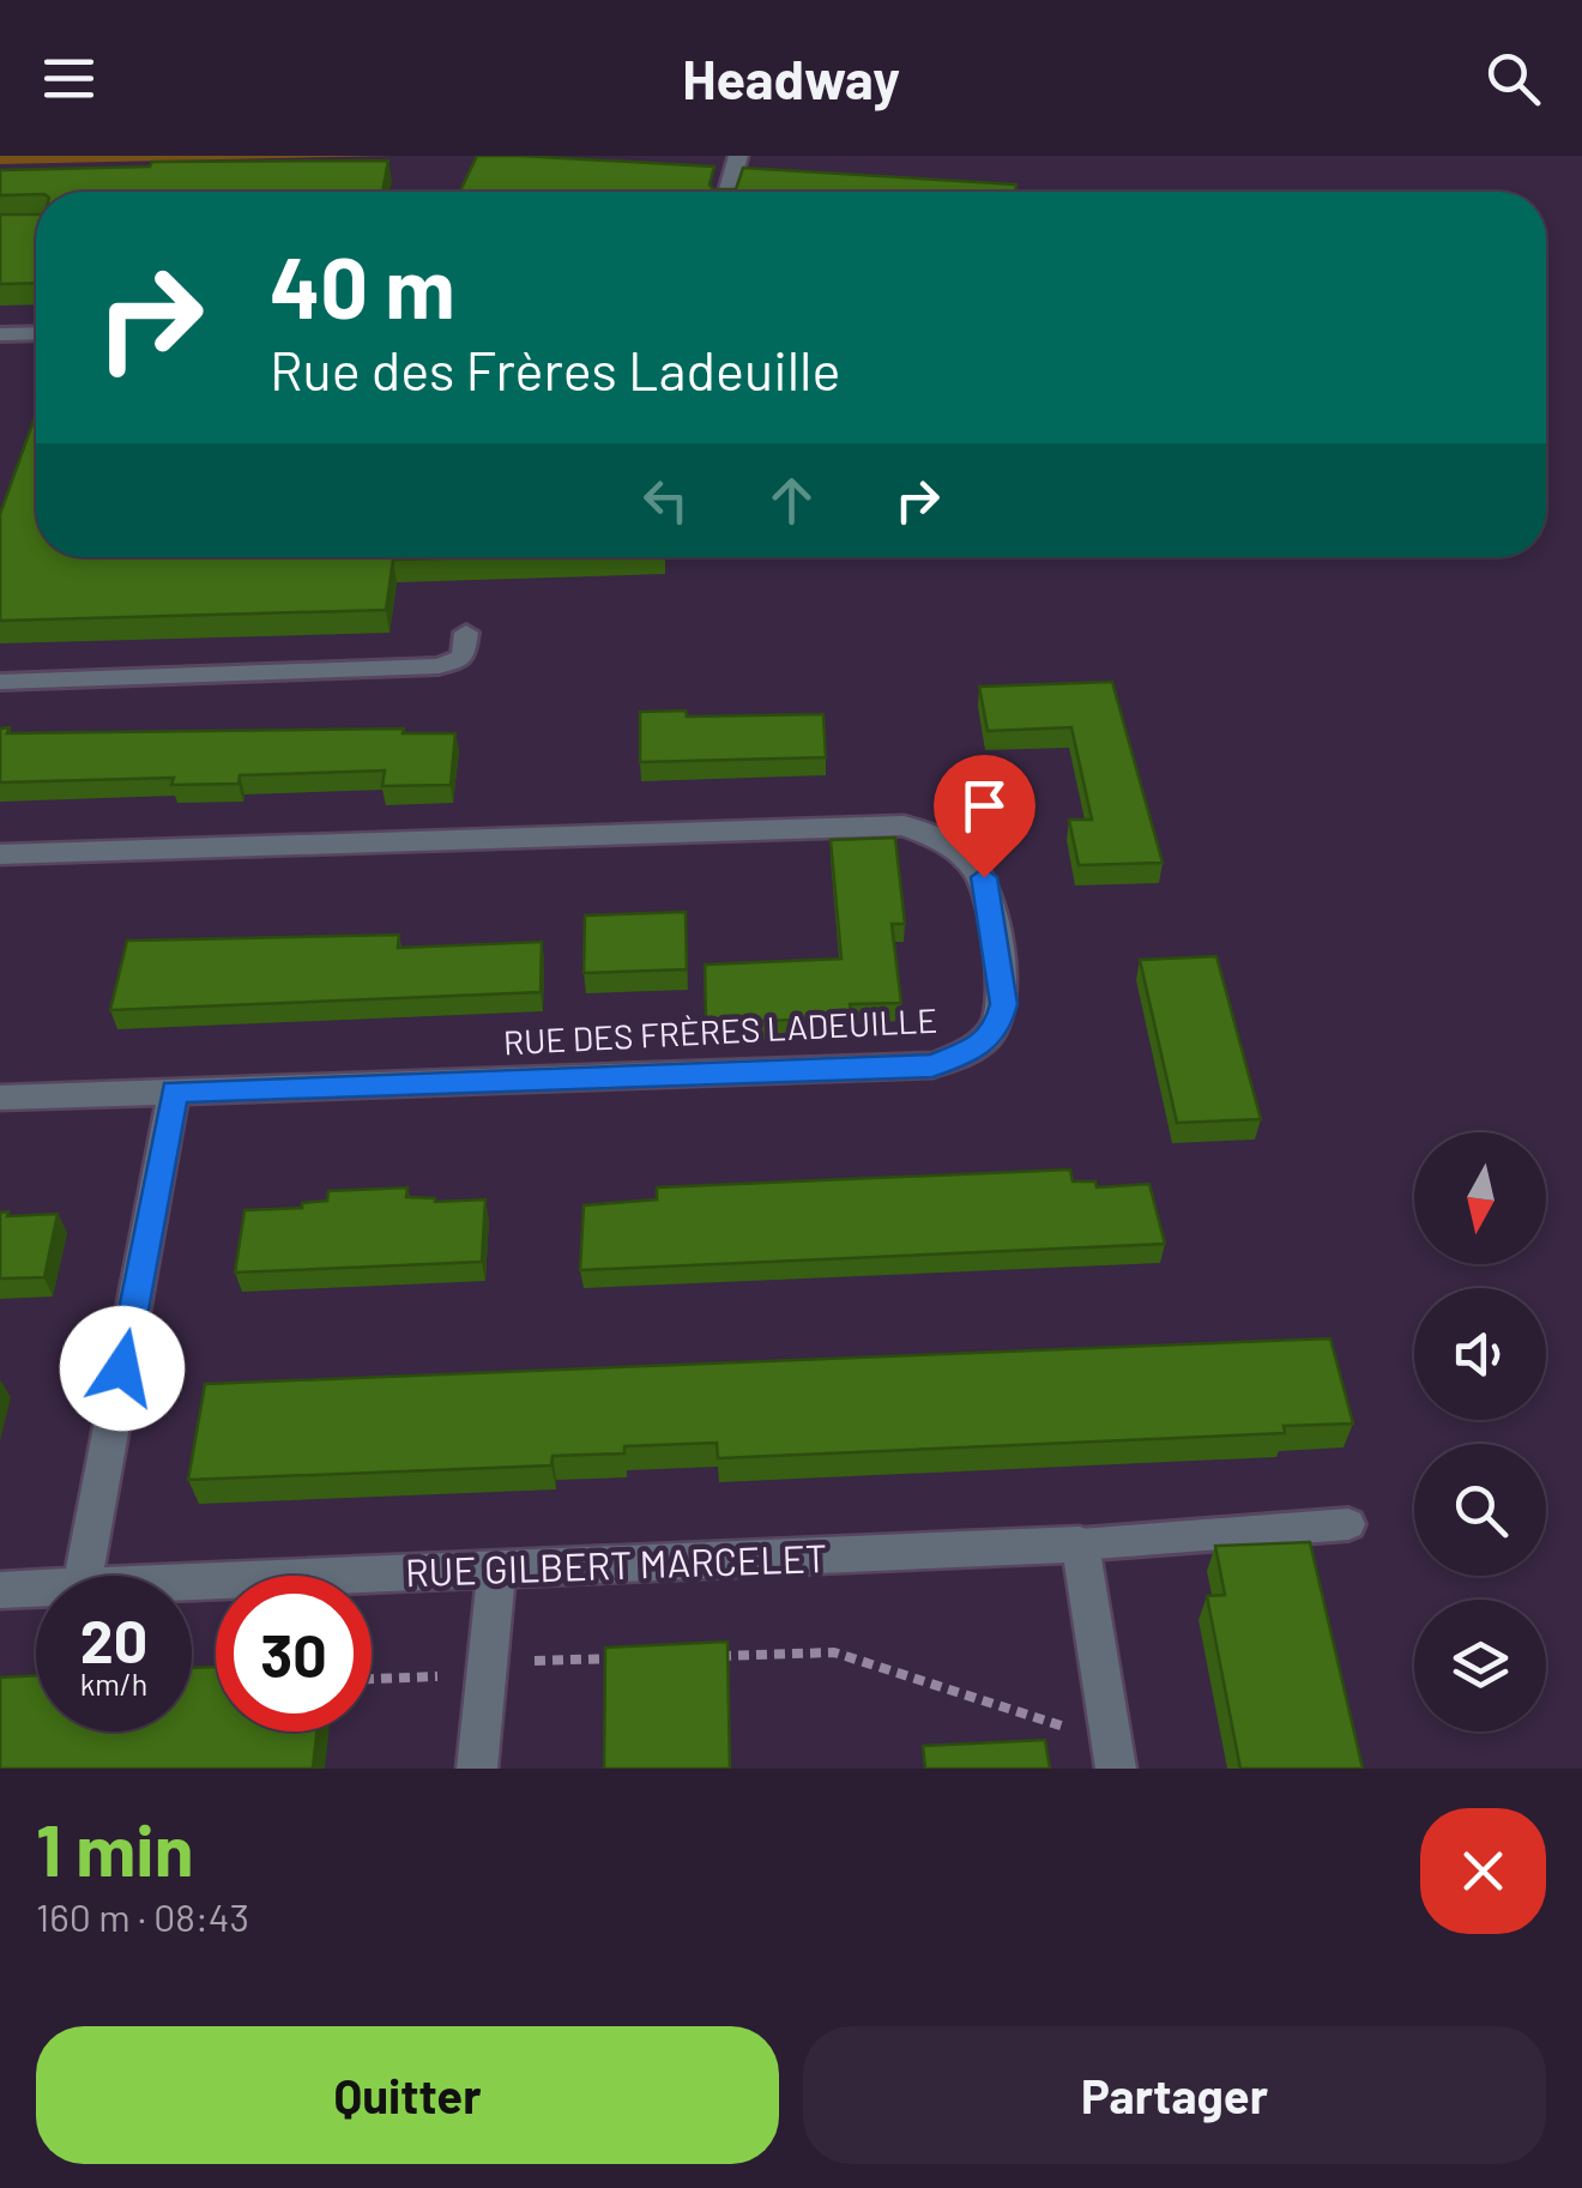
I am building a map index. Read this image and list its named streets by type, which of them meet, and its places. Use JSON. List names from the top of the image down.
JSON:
{
  "streets": {
    "street": ["RUE DES FRÈRES LADEUILLE", "RUE GILBERT MARCELET"]
  },
  "north": "bottom",
  "page": {
    "header": "Headway",
    "turn": ["40 m", "Rue des Frères Ladeuille"],
    "speed": "20 km/h",
    "limit": "30",
    "heading": ["1 min", "160 m · 08:43"],
    "buttons": ["Quitter", "Partager"]
  }
}
